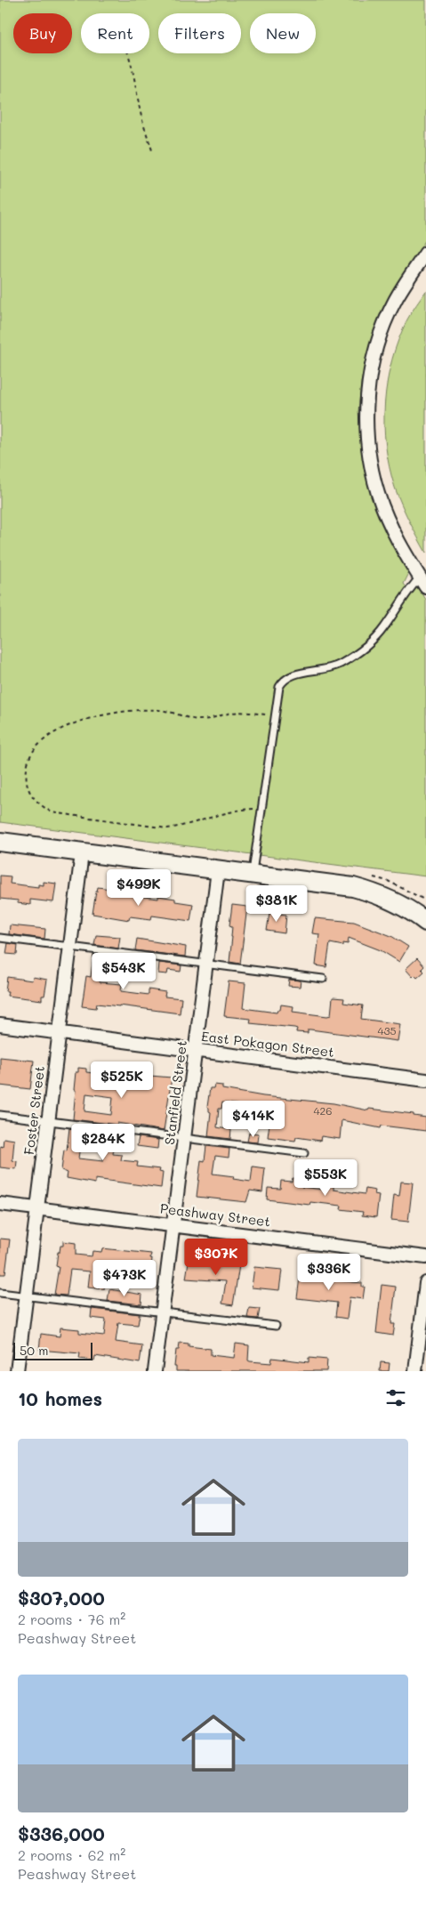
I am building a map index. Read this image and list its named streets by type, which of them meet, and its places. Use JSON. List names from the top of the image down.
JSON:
{
  "streets": {
    "street": [
      "East Pokagon Street",
      "Stanfield Street",
      "Foster Street",
      "Peashway Street"
    ]
  },
  "crossings": [
    ["East Pokagon Street", "Stanfield Street"],
    ["East Pokagon Street", "Foster Street"],
    ["Stanfield Street", "Peashway Street"],
    ["Foster Street", "Peashway Street"]
  ],
  "house_numbers": ["435", "426"],
  "scale_bar": "50 m",
  "page": {
    "chip": [
      "Buy",
      "Rent",
      "Filters",
      "New"
    ],
    "price": [
      "$499K",
      "$381K",
      "$543K",
      "$525K",
      "$414K",
      "$284K",
      "$553K",
      "$307K",
      "$336K",
      "$473K"
    ],
    "scale": "50 m",
    "heading": "10 homes",
    "list": [
      {
        "name": "$307,000",
        "note": "2 rooms · 76 m² · Peashway Street"
      },
      {
        "name": "$336,000",
        "note": "2 rooms · 62 m² · Peashway Street"
      }
    ]
  }
}
